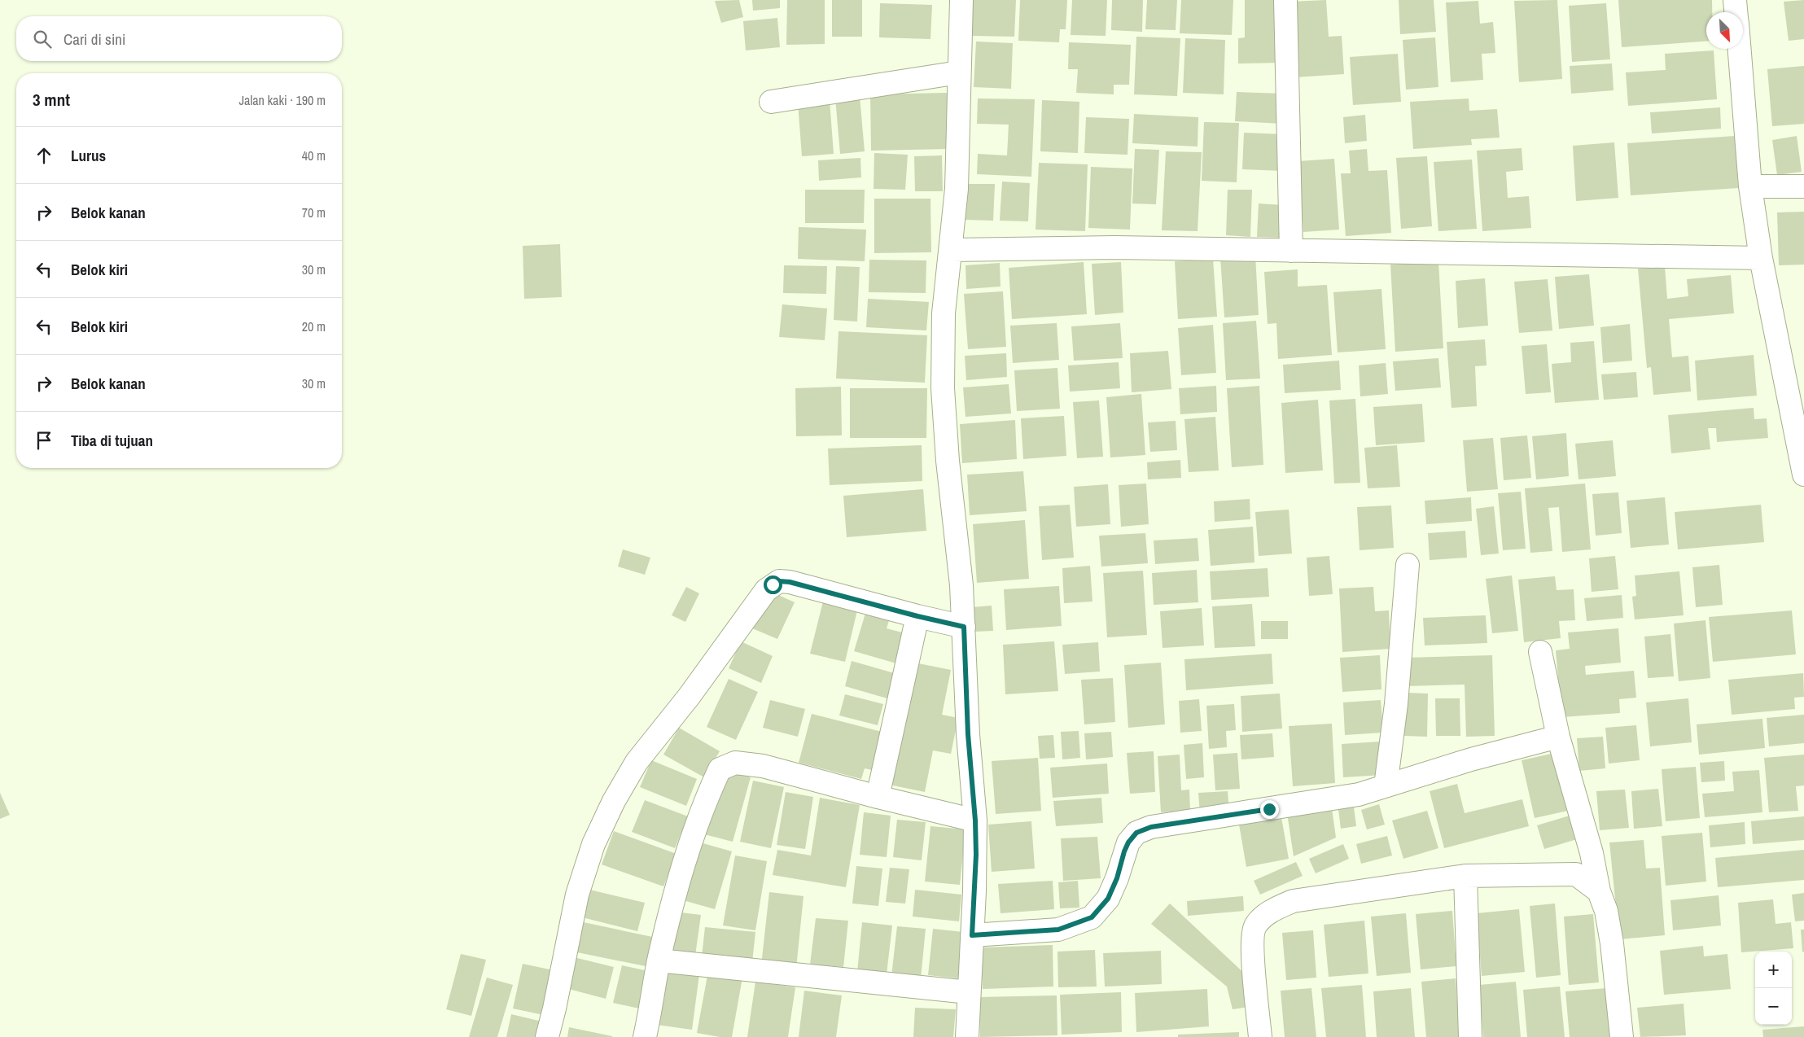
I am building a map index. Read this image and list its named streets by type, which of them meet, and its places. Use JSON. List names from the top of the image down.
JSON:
{
  "north": "bottom right",
  "page": {
    "search": "Cari di sini",
    "heading": ["3 mnt", "Jalan kaki · 190 m"],
    "list": [
      ["Lurus", "40 m"],
      ["Belok kanan", "70 m"],
      ["Belok kiri", "30 m"],
      ["Belok kiri", "20 m"],
      ["Belok kanan", "30 m"],
      "Tiba di tujuan"
    ],
    "map_buttons": ["+", "−"]
  }
}
